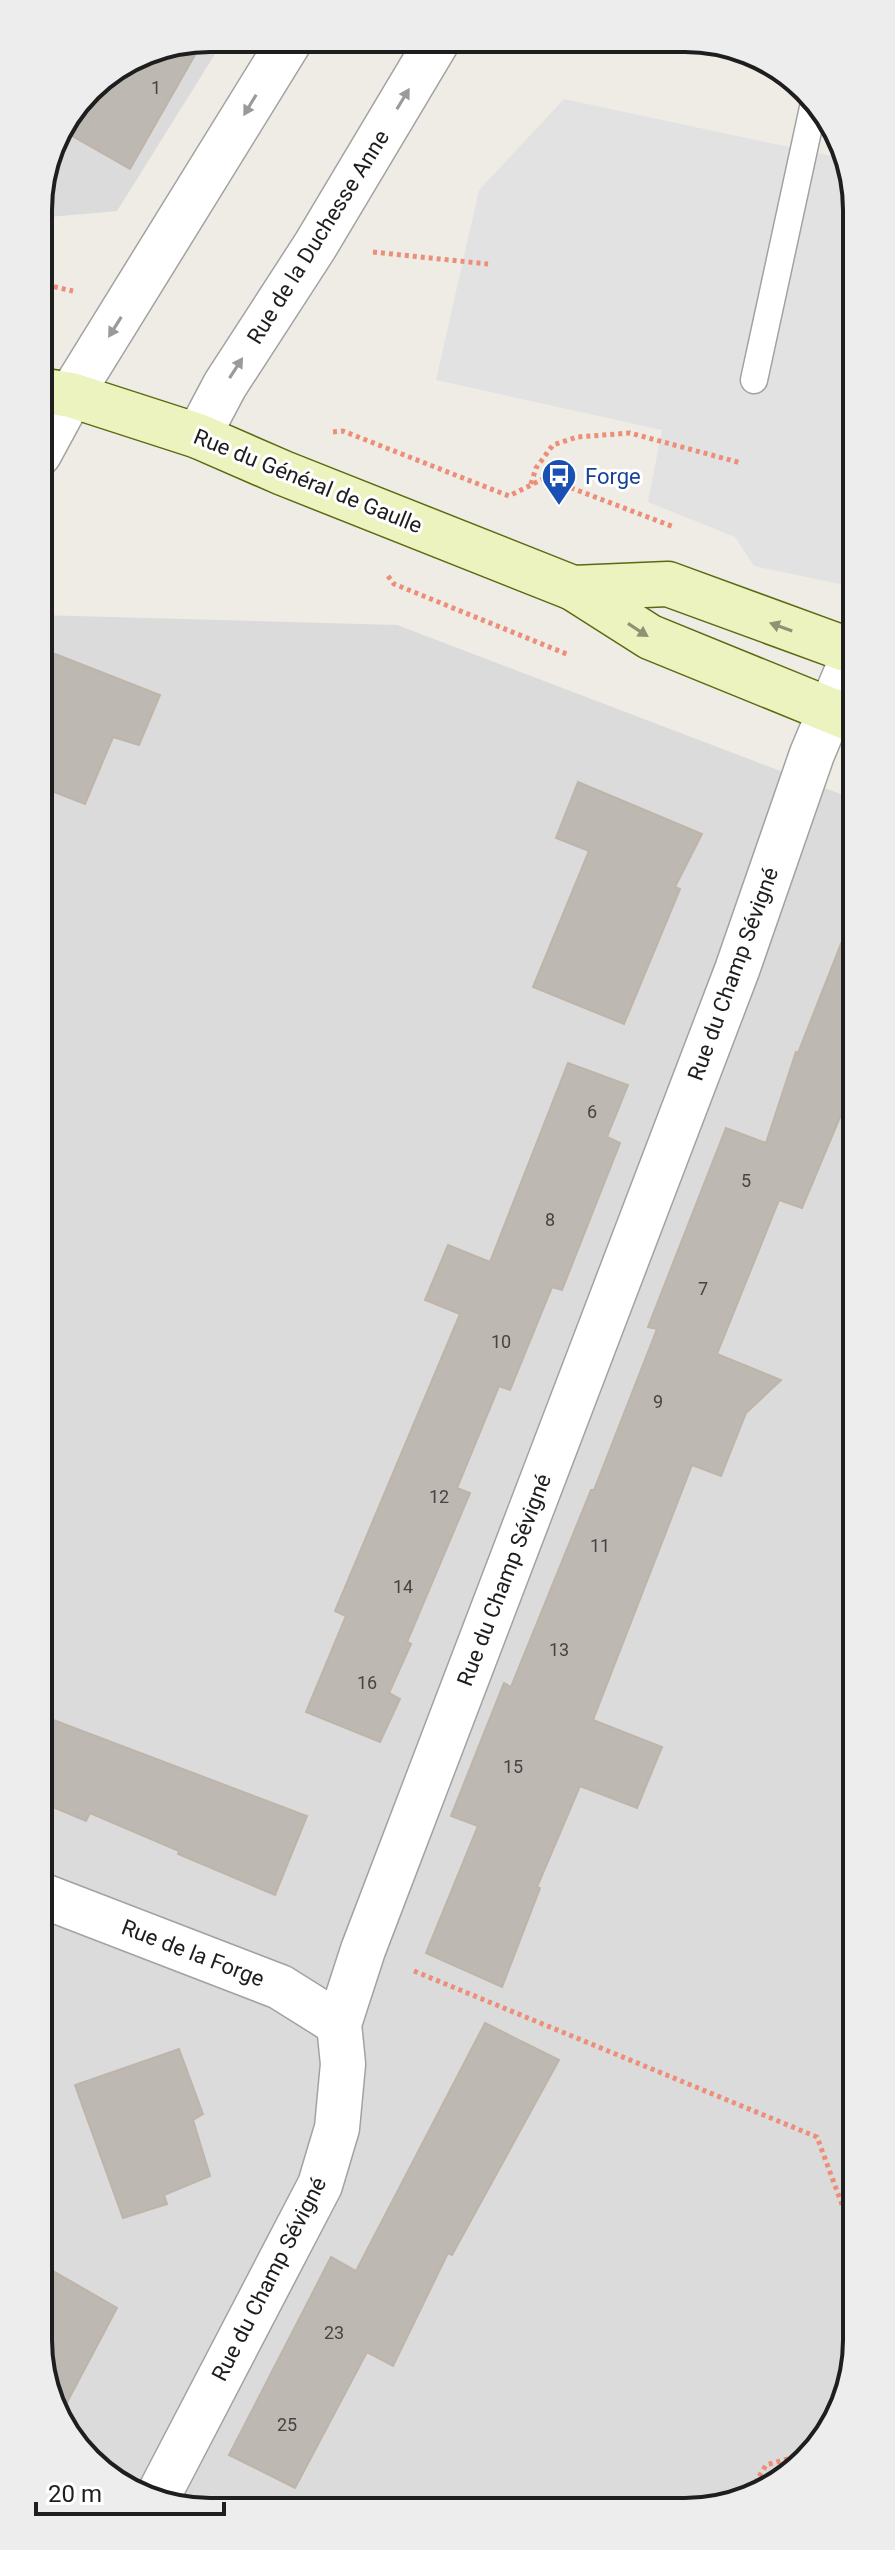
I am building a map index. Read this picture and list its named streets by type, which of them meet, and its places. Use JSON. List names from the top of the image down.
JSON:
{
  "streets": {
    "main road": ["Rue du Général de Gaulle"],
    "street": ["Rue de la Duchesse Anne", "Rue du Champ Sévigné", "Rue de la Forge"]
  },
  "crossings": [
    ["Rue de la Duchesse Anne", "Rue du Général de Gaulle"],
    ["Rue du Général de Gaulle", "Rue du Champ Sévigné"],
    ["Rue du Champ Sévigné", "Rue de la Forge"]
  ],
  "places": {
    "bus stop": ["Forge"]
  },
  "house_numbers": [
    "1",
    "6",
    "5",
    "8",
    "7",
    "10",
    "9",
    "12",
    "11",
    "14",
    "13",
    "16",
    "15",
    "23",
    "25"
  ],
  "scale_bar": "20 m"
}
